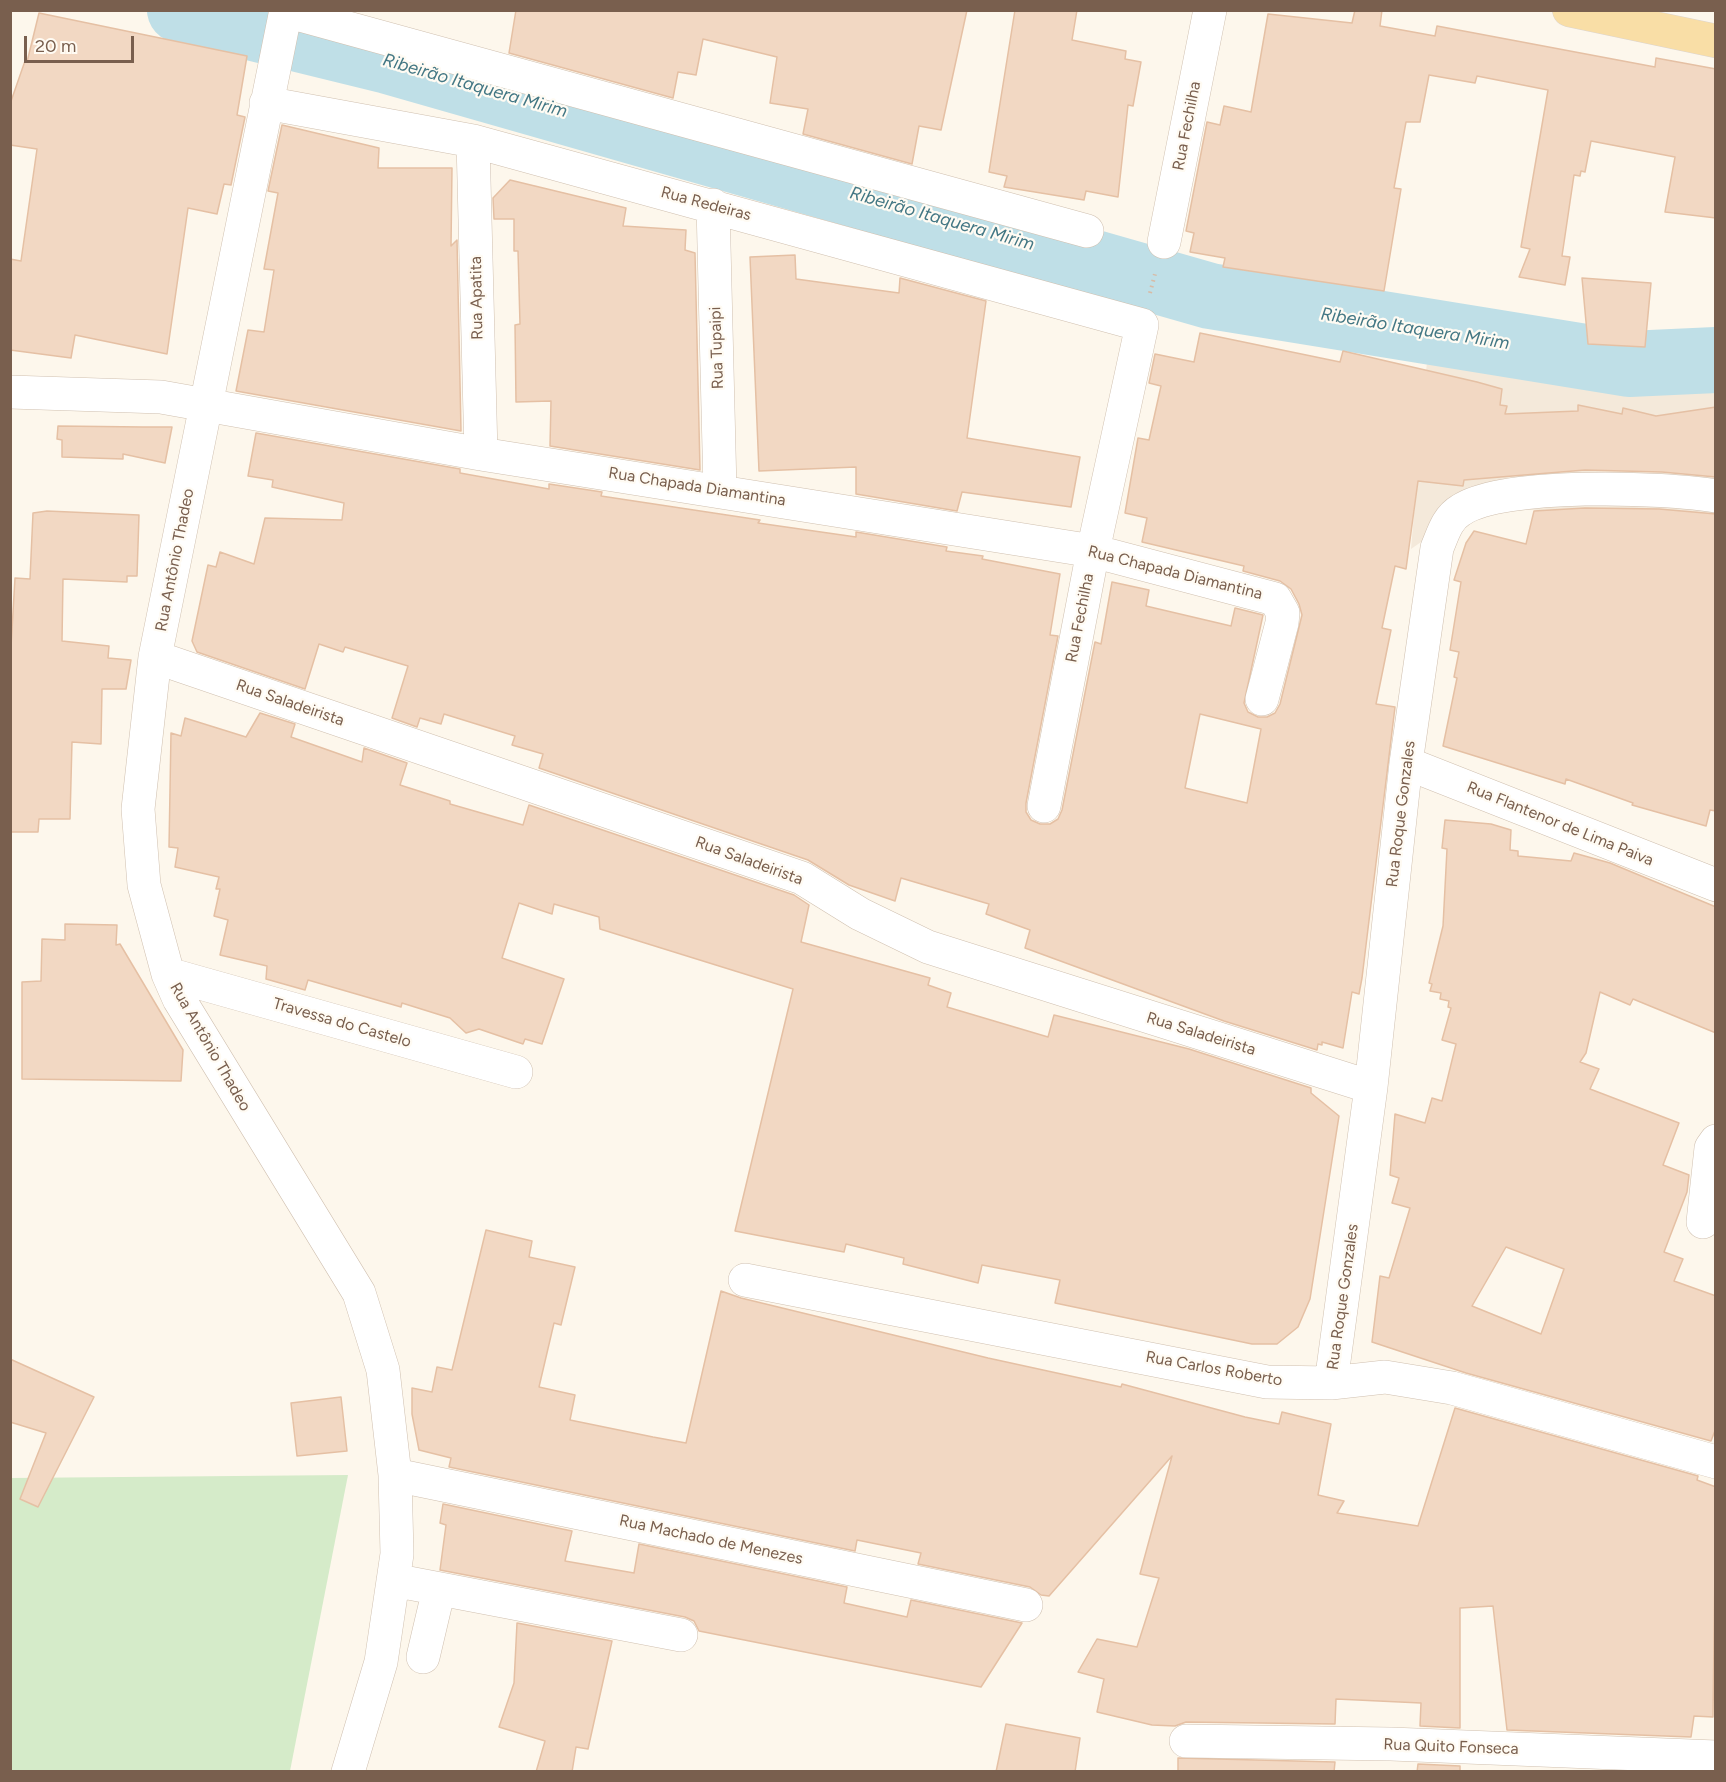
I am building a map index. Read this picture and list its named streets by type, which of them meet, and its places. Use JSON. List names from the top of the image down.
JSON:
{
  "streets": {
    "street": [
      "Rua Fechilha",
      "Rua Redeiras",
      "Rua Apatita",
      "Rua Tupaipi",
      "Rua Chapada Diamantina",
      "Rua Antônio Thadeo",
      "Rua Saladeirista",
      "Rua Roque Gonzales",
      "Rua Flantenor de Lima Paiva",
      "Travessa do Castelo",
      "Rua Carlos Roberto",
      "Rua Machado de Menezes",
      "Rua Quito Fonseca"
    ]
  },
  "crossings": [
    ["Rua Fechilha", "Rua Redeiras"],
    ["Rua Fechilha", "Rua Chapada Diamantina"],
    ["Rua Redeiras", "Rua Apatita"],
    ["Rua Redeiras", "Rua Tupaipi"],
    ["Rua Redeiras", "Rua Antônio Thadeo"],
    ["Rua Apatita", "Rua Chapada Diamantina"],
    ["Rua Tupaipi", "Rua Chapada Diamantina"],
    ["Rua Chapada Diamantina", "Rua Antônio Thadeo"],
    ["Rua Antônio Thadeo", "Rua Saladeirista"],
    ["Rua Antônio Thadeo", "Travessa do Castelo"],
    ["Rua Antônio Thadeo", "Rua Machado de Menezes"],
    ["Rua Saladeirista", "Rua Roque Gonzales"],
    ["Rua Roque Gonzales", "Rua Flantenor de Lima Paiva"],
    ["Rua Roque Gonzales", "Rua Carlos Roberto"]
  ],
  "water": ["Ribeirão Itaquera Mirim"],
  "scale_bar": "20 m"
}
